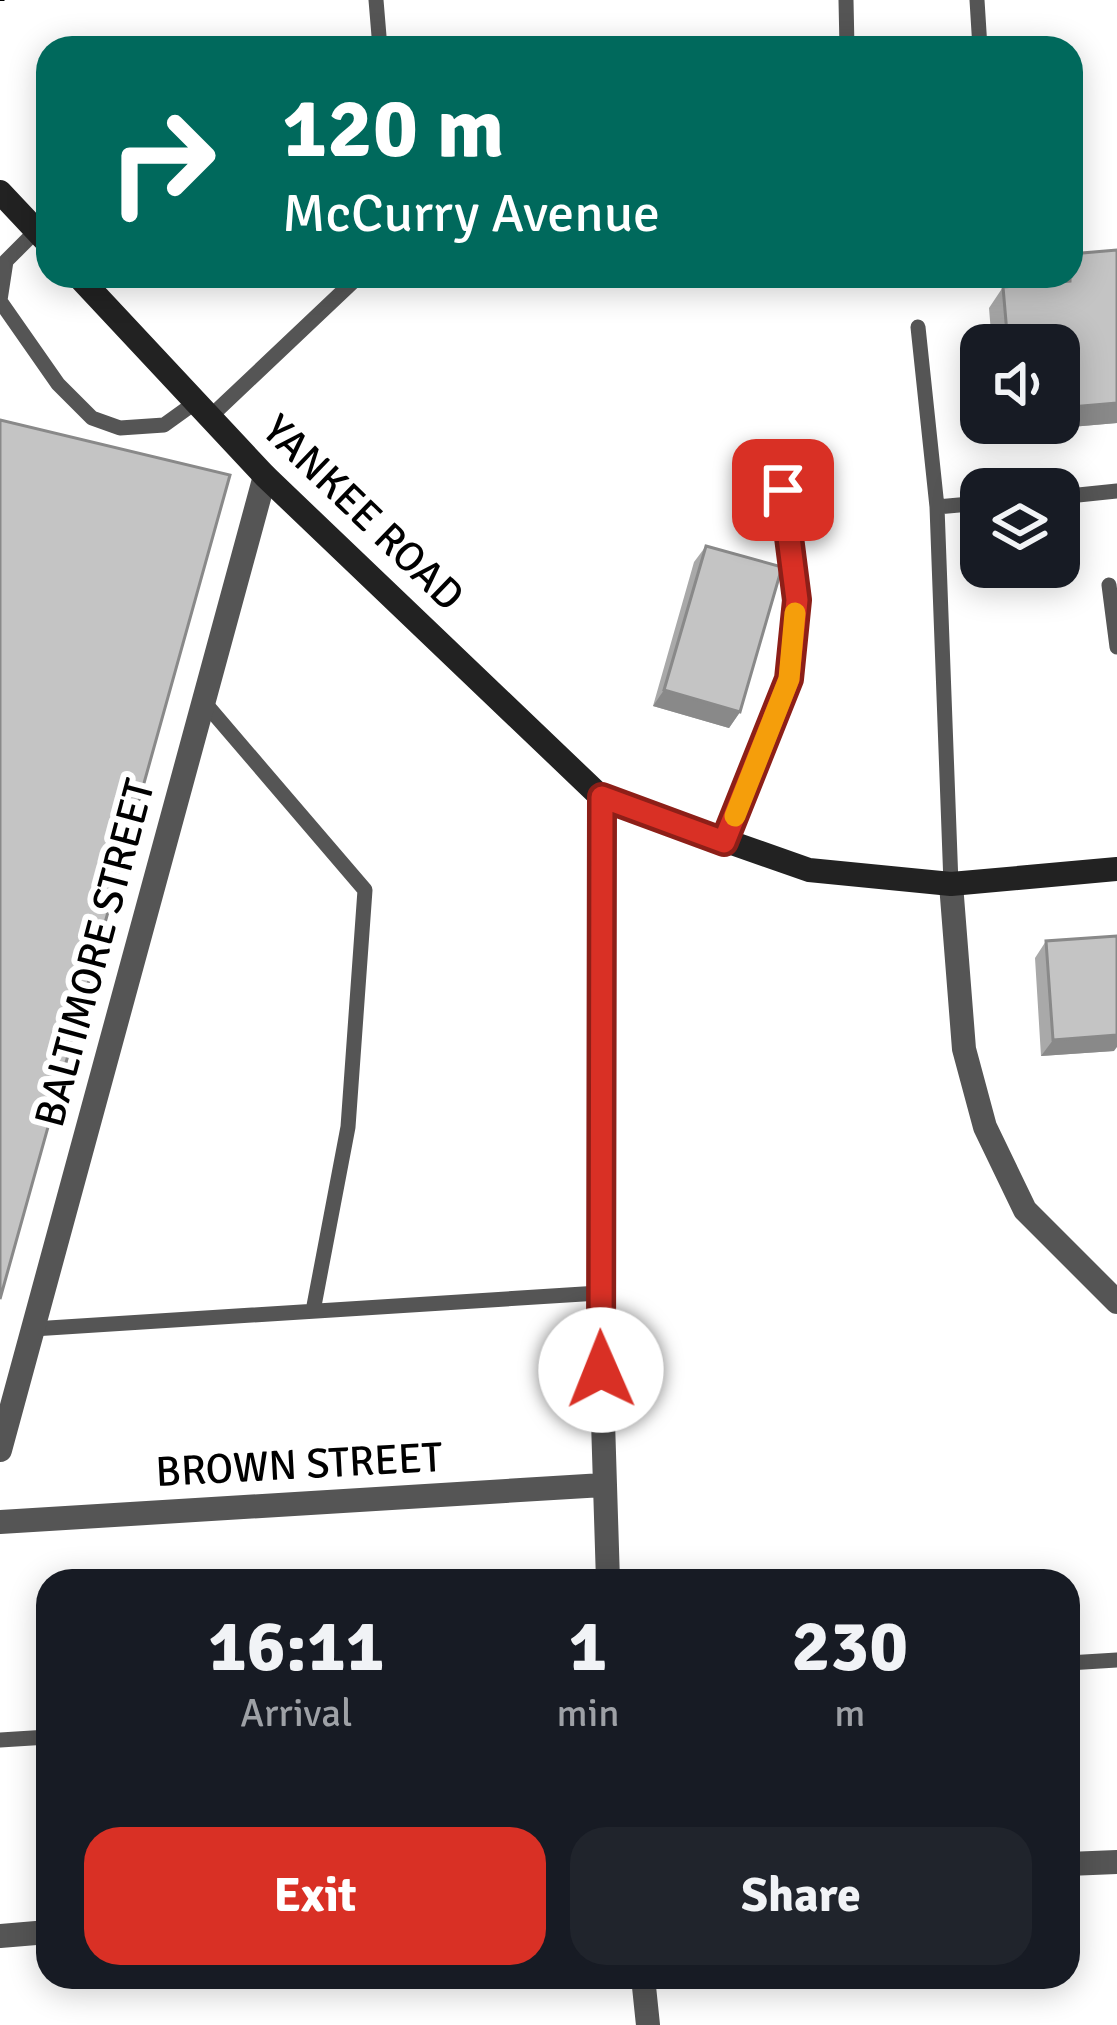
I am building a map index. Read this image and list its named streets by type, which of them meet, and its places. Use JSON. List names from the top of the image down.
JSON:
{
  "streets": {
    "street": ["YANKEE ROAD", "BALTIMORE STREET", "BROWN STREET"]
  },
  "crossings": [
    ["YANKEE ROAD", "BALTIMORE STREET"]
  ],
  "page": {
    "turn": ["120 m", "McCurry Avenue"],
    "eta": [
      "16:11",
      "Arrival",
      "1",
      "min",
      "230",
      "m"
    ],
    "buttons": ["Exit", "Share"]
  }
}
